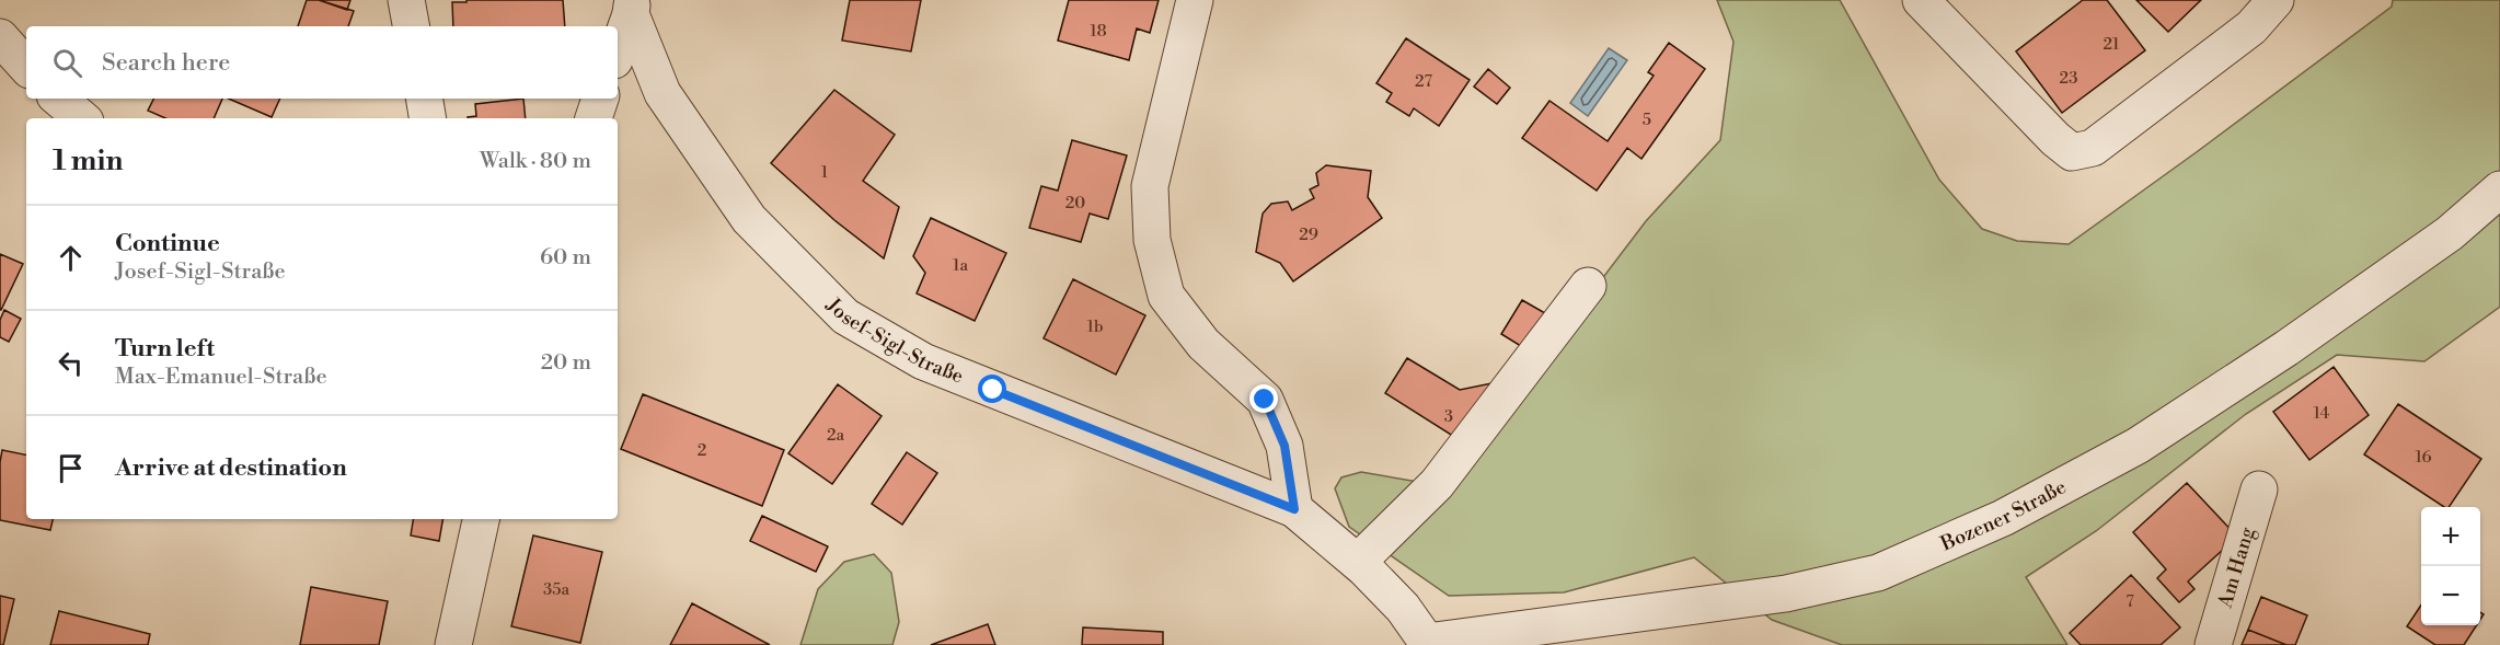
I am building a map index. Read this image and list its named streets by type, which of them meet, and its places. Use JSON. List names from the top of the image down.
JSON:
{
  "streets": {
    "street": ["Josef-Sigl-Straße", "Bozener Straße", "Am Hang"]
  },
  "crossings": [
    ["Josef-Sigl-Straße", "Bozener Straße"]
  ],
  "house_numbers": [
    "18",
    "21",
    "23",
    "27",
    "5",
    "1",
    "20",
    "29",
    "1a",
    "1b",
    "14",
    "3",
    "2a",
    "2",
    "16",
    "35a",
    "7"
  ],
  "page": {
    "search": "Search here",
    "heading": ["1 min", "Walk · 80 m"],
    "list": [
      ["Continue", "Josef-Sigl-Straße", "60 m"],
      ["Turn left", "Max-Emanuel-Straße", "20 m"],
      "Arrive at destination"
    ],
    "map_buttons": ["+", "−"]
  }
}
